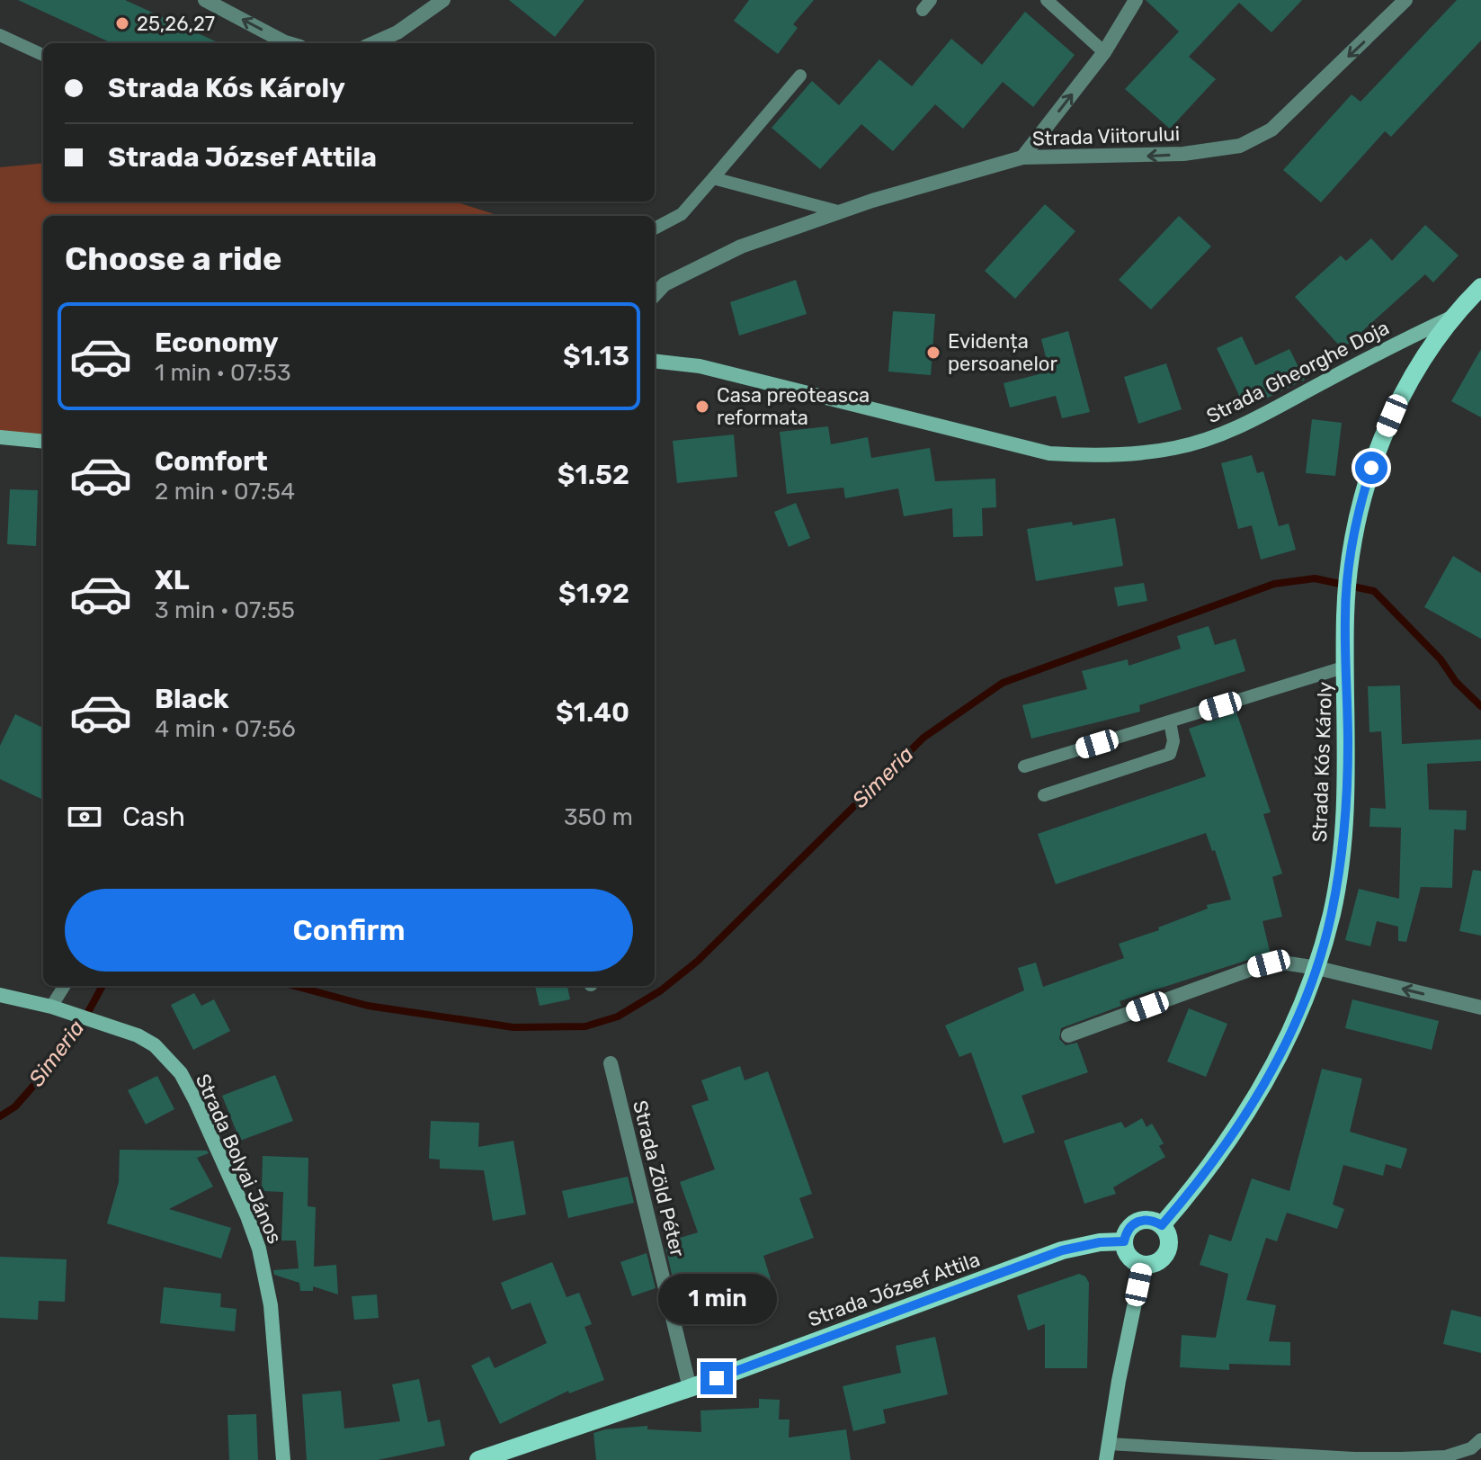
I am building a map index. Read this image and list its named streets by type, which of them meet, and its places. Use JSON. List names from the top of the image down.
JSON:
{
  "streets": {
    "main road": ["Strada Kós Károly", "Strada József Attila"],
    "street": [
      "Strada Viitorului",
      "Strada Gheorghe Doja",
      "Strada Bolyai János",
      "Strada Zöld Péter"
    ]
  },
  "crossings": [
    ["Strada Gheorghe Doja", "Strada Kós Károly"],
    ["Strada Kós Károly", "Strada József Attila"],
    ["Strada Zöld Péter", "Strada József Attila"]
  ],
  "one_way": ["Strada Viitorului"],
  "water": ["Simeria"],
  "places": ["25,26,27", "Evidența persoanelor", "Casa preoteasca reformata"],
  "page": {
    "banner": ["Strada Kós Károly", "Strada József Attila"],
    "heading": "Choose a ride",
    "list": [
      {
        "name": "Economy",
        "note": "1 min · 07:53",
        "value": "$1.13"
      },
      {
        "name": "Comfort",
        "note": "2 min · 07:54",
        "value": "$1.52"
      },
      {
        "name": "XL",
        "note": "3 min · 07:55",
        "value": "$1.92"
      },
      {
        "name": "Black",
        "note": "4 min · 07:56",
        "value": "$1.40"
      }
    ],
    "pay": ["Cash", "350 m"],
    "buttons": "Confirm",
    "bubble": "1 min"
  }
}
